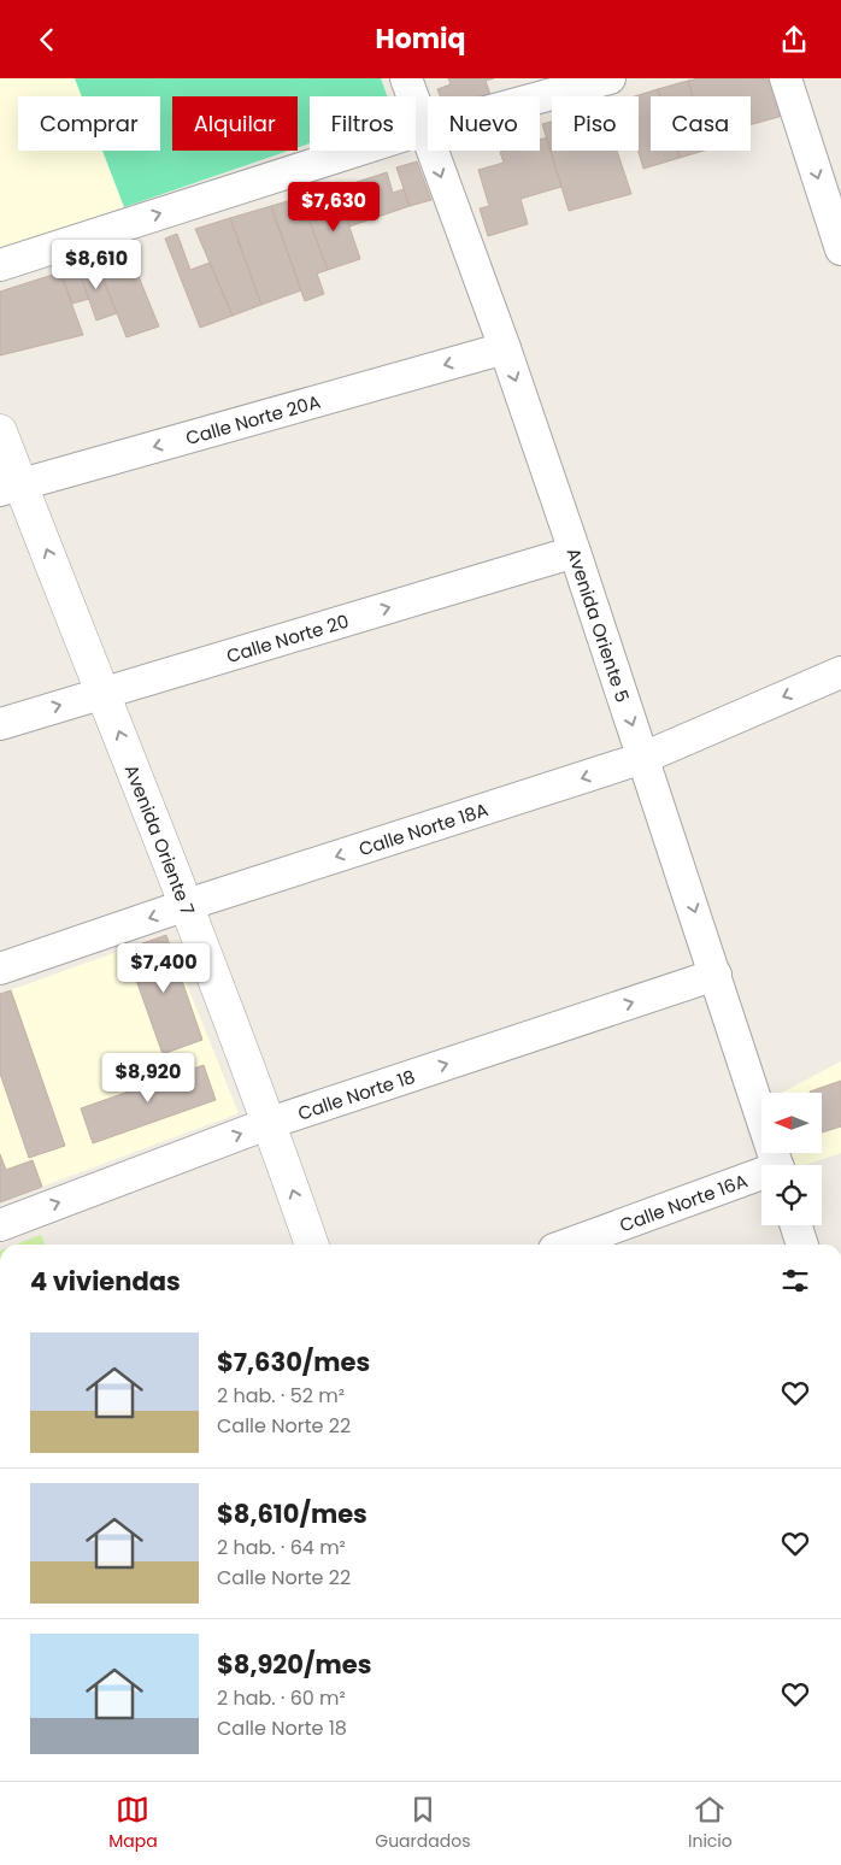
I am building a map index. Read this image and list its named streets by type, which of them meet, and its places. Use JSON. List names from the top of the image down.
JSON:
{
  "streets": {
    "street": [
      "Calle Norte 20A",
      "Avenida Oriente 5",
      "Calle Norte 20",
      "Calle Norte 18A",
      "Avenida Oriente 7",
      "Calle Norte 18",
      "Calle Norte 16A"
    ]
  },
  "crossings": [
    ["Calle Norte 20A", "Avenida Oriente 5"],
    ["Calle Norte 20A", "Avenida Oriente 7"],
    ["Avenida Oriente 5", "Calle Norte 20"],
    ["Avenida Oriente 5", "Calle Norte 18A"],
    ["Avenida Oriente 5", "Calle Norte 18"],
    ["Calle Norte 20", "Avenida Oriente 7"],
    ["Calle Norte 18A", "Avenida Oriente 7"],
    ["Avenida Oriente 7", "Calle Norte 18"]
  ],
  "one_way": [
    "Avenida Oriente 5",
    "Calle Norte 20",
    "Calle Norte 18A",
    "Avenida Oriente 7",
    "Calle Norte 18"
  ],
  "north": "left",
  "page": {
    "header": "Homiq",
    "chip": [
      "Comprar",
      "Alquilar",
      "Filtros",
      "Nuevo",
      "Piso",
      "Casa"
    ],
    "price": [
      "$7,630",
      "$8,610",
      "$7,400",
      "$8,920"
    ],
    "heading": "4 viviendas",
    "list": [
      {
        "name": "$7,630/mes",
        "note": "2 hab. · 52 m² · Calle Norte 22"
      },
      {
        "name": "$8,610/mes",
        "note": "2 hab. · 64 m² · Calle Norte 22"
      },
      {
        "name": "$8,920/mes",
        "note": "2 hab. · 60 m² · Calle Norte 18"
      }
    ],
    "tabs": ["Mapa", "Guardados", "Inicio"]
  }
}
